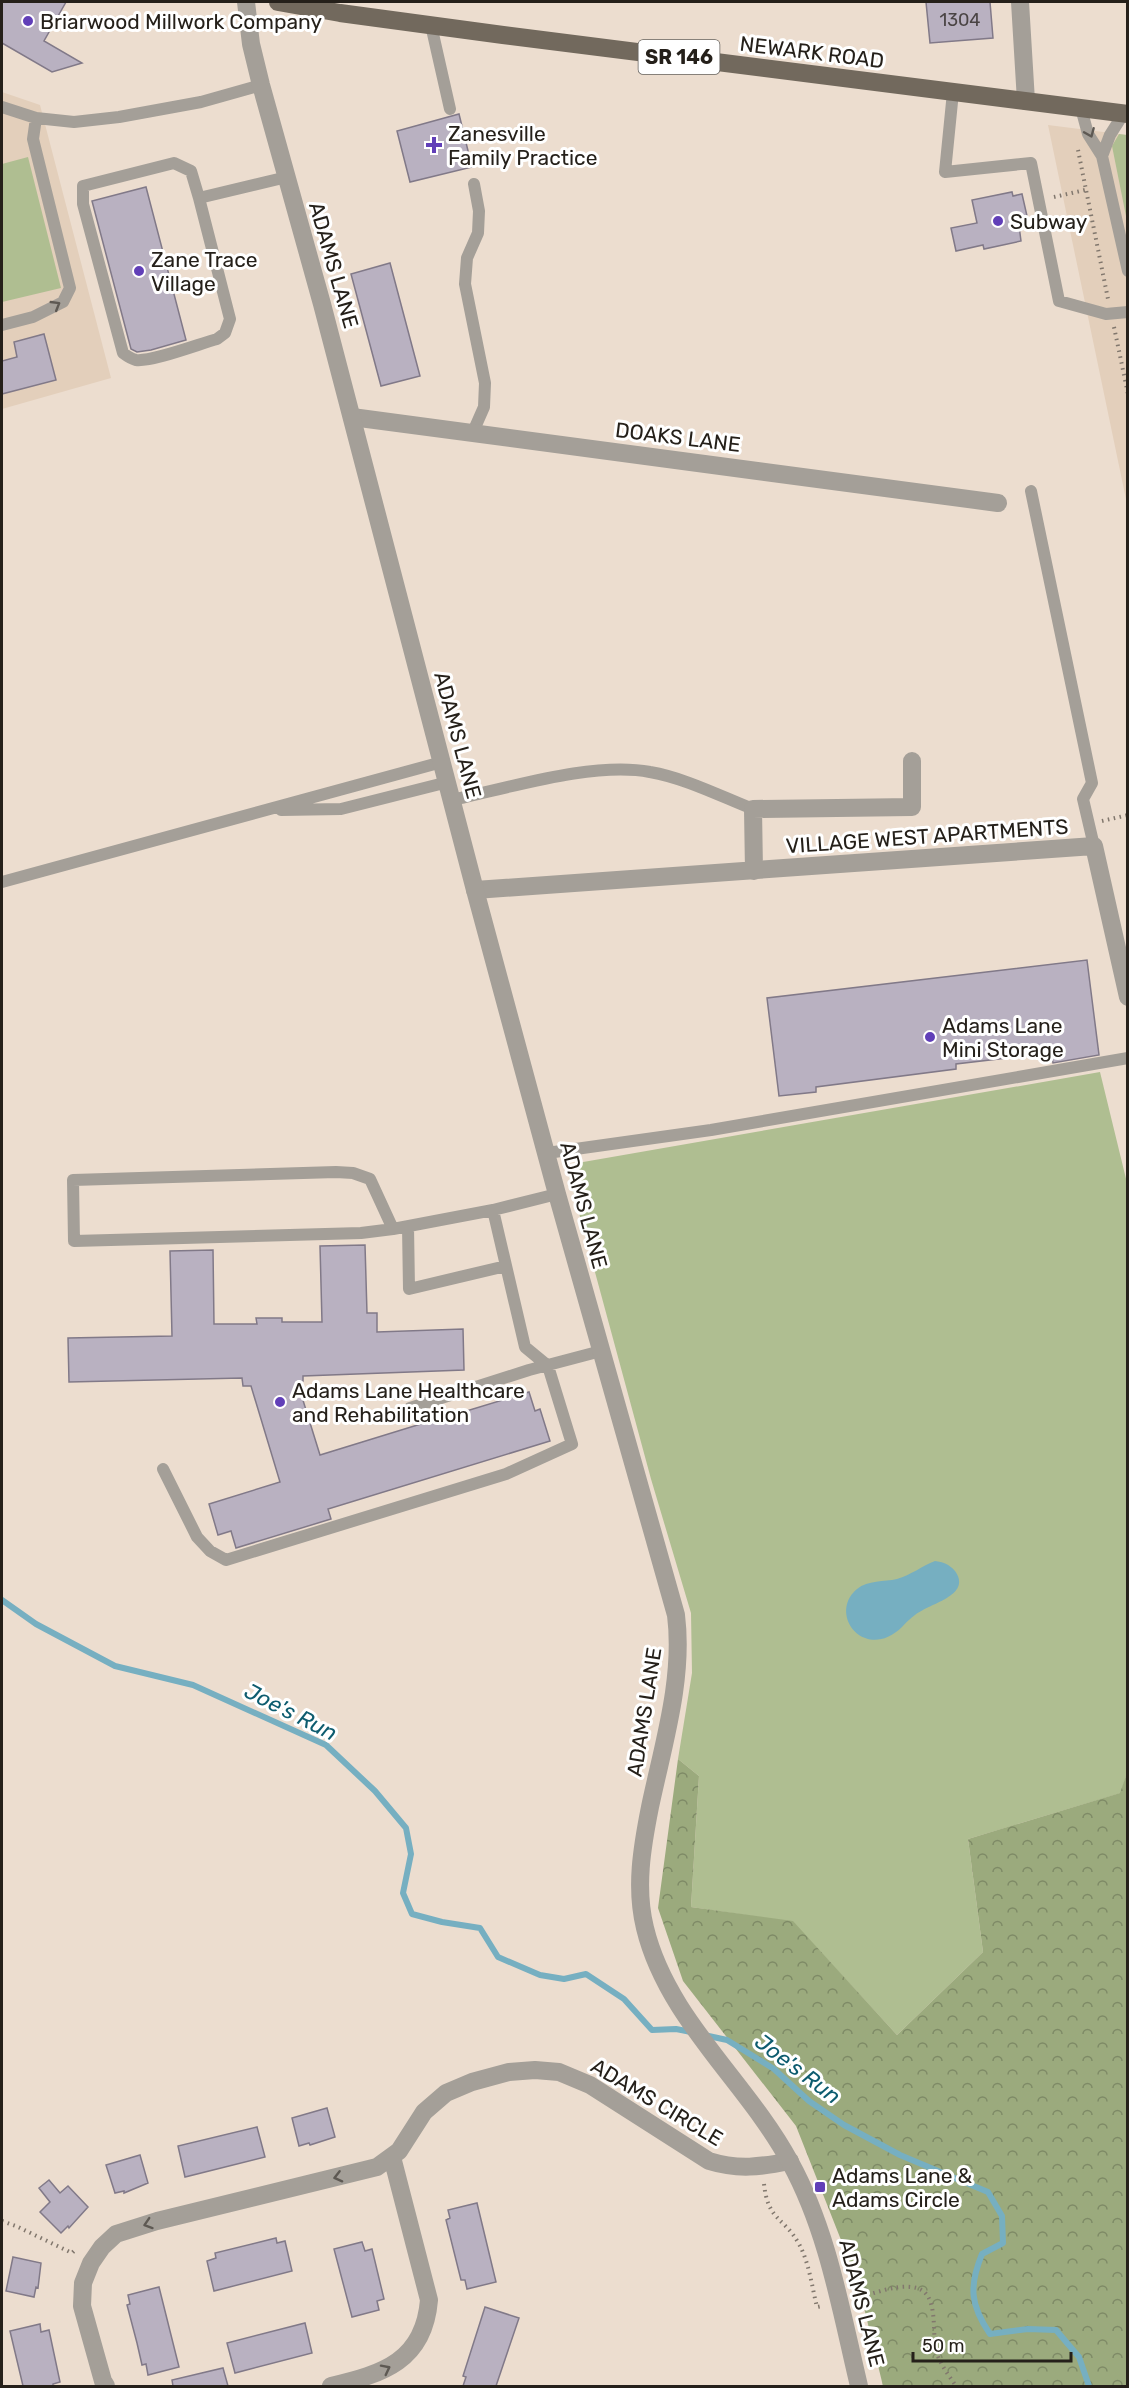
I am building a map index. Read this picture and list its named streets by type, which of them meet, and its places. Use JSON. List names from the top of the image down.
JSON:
{
  "streets": {
    "main road": ["NEWARK ROAD", "SR 146"],
    "street": [
      "ADAMS LANE",
      "DOAKS LANE",
      "VILLAGE WEST APARTMENTS",
      "ADAMS CIRCLE"
    ]
  },
  "crossings": [
    ["ADAMS LANE", "DOAKS LANE"],
    ["ADAMS LANE", "VILLAGE WEST APARTMENTS"],
    ["ADAMS LANE", "ADAMS CIRCLE"]
  ],
  "one_way": ["ADAMS CIRCLE"],
  "water": ["Joe's Run"],
  "places": {
    "other": [
      "Briarwood Millwork Company",
      "Subway",
      "Zane Trace Village",
      "Adams Lane Mini Storage",
      "Adams Lane Healthcare and Rehabilitation"
    ],
    "health": ["Zanesville Family Practice"],
    "transit": ["Adams Lane & Adams Circle"]
  },
  "house_numbers": ["1304"],
  "scale_bar": "50 m"
}
